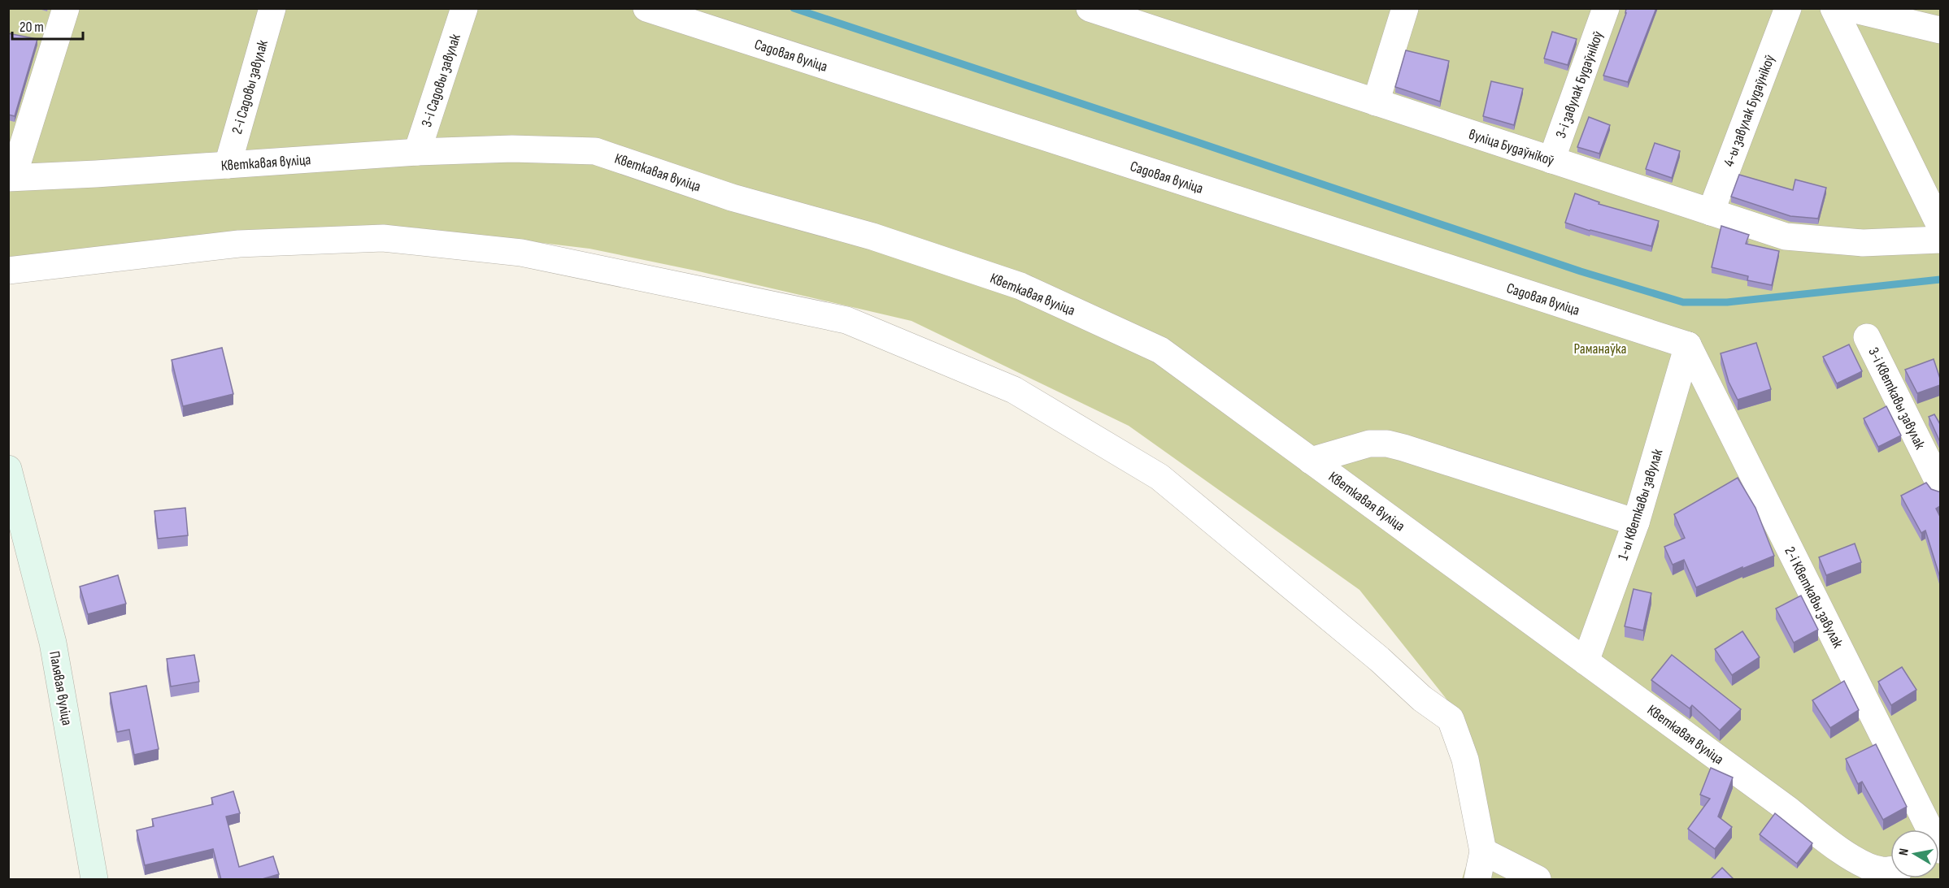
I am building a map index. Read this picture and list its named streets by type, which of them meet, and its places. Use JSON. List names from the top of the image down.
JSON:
{
  "streets": {
    "main road": ["Палявая вуліца"],
    "street": [
      "Садовая вуліца",
      "3-і Садовы завулак",
      "3-і завулак Будаўнікоў",
      "2-і Садовы завулак",
      "4-ы завулак Будаўнікоў",
      "вуліца Будаўнікоў",
      "Кветкавая вуліца",
      "3-і Кветкавы завулак",
      "1-ы Кветкавы завулак",
      "2-і Кветкавы завулак"
    ]
  },
  "crossings": [
    ["Садовая вуліца", "1-ы Кветкавы завулак"],
    ["Садовая вуліца", "2-і Кветкавы завулак"],
    ["3-і Садовы завулак", "Кветкавая вуліца"],
    ["3-і завулак Будаўнікоў", "вуліца Будаўнікоў"],
    ["2-і Садовы завулак", "Кветкавая вуліца"],
    ["4-ы завулак Будаўнікоў", "вуліца Будаўнікоў"],
    ["Кветкавая вуліца", "1-ы Кветкавы завулак"],
    ["1-ы Кветкавы завулак", "2-і Кветкавы завулак"]
  ],
  "parks": ["Раманаўка"],
  "scale_bar": "20 m",
  "north": "left"
}
